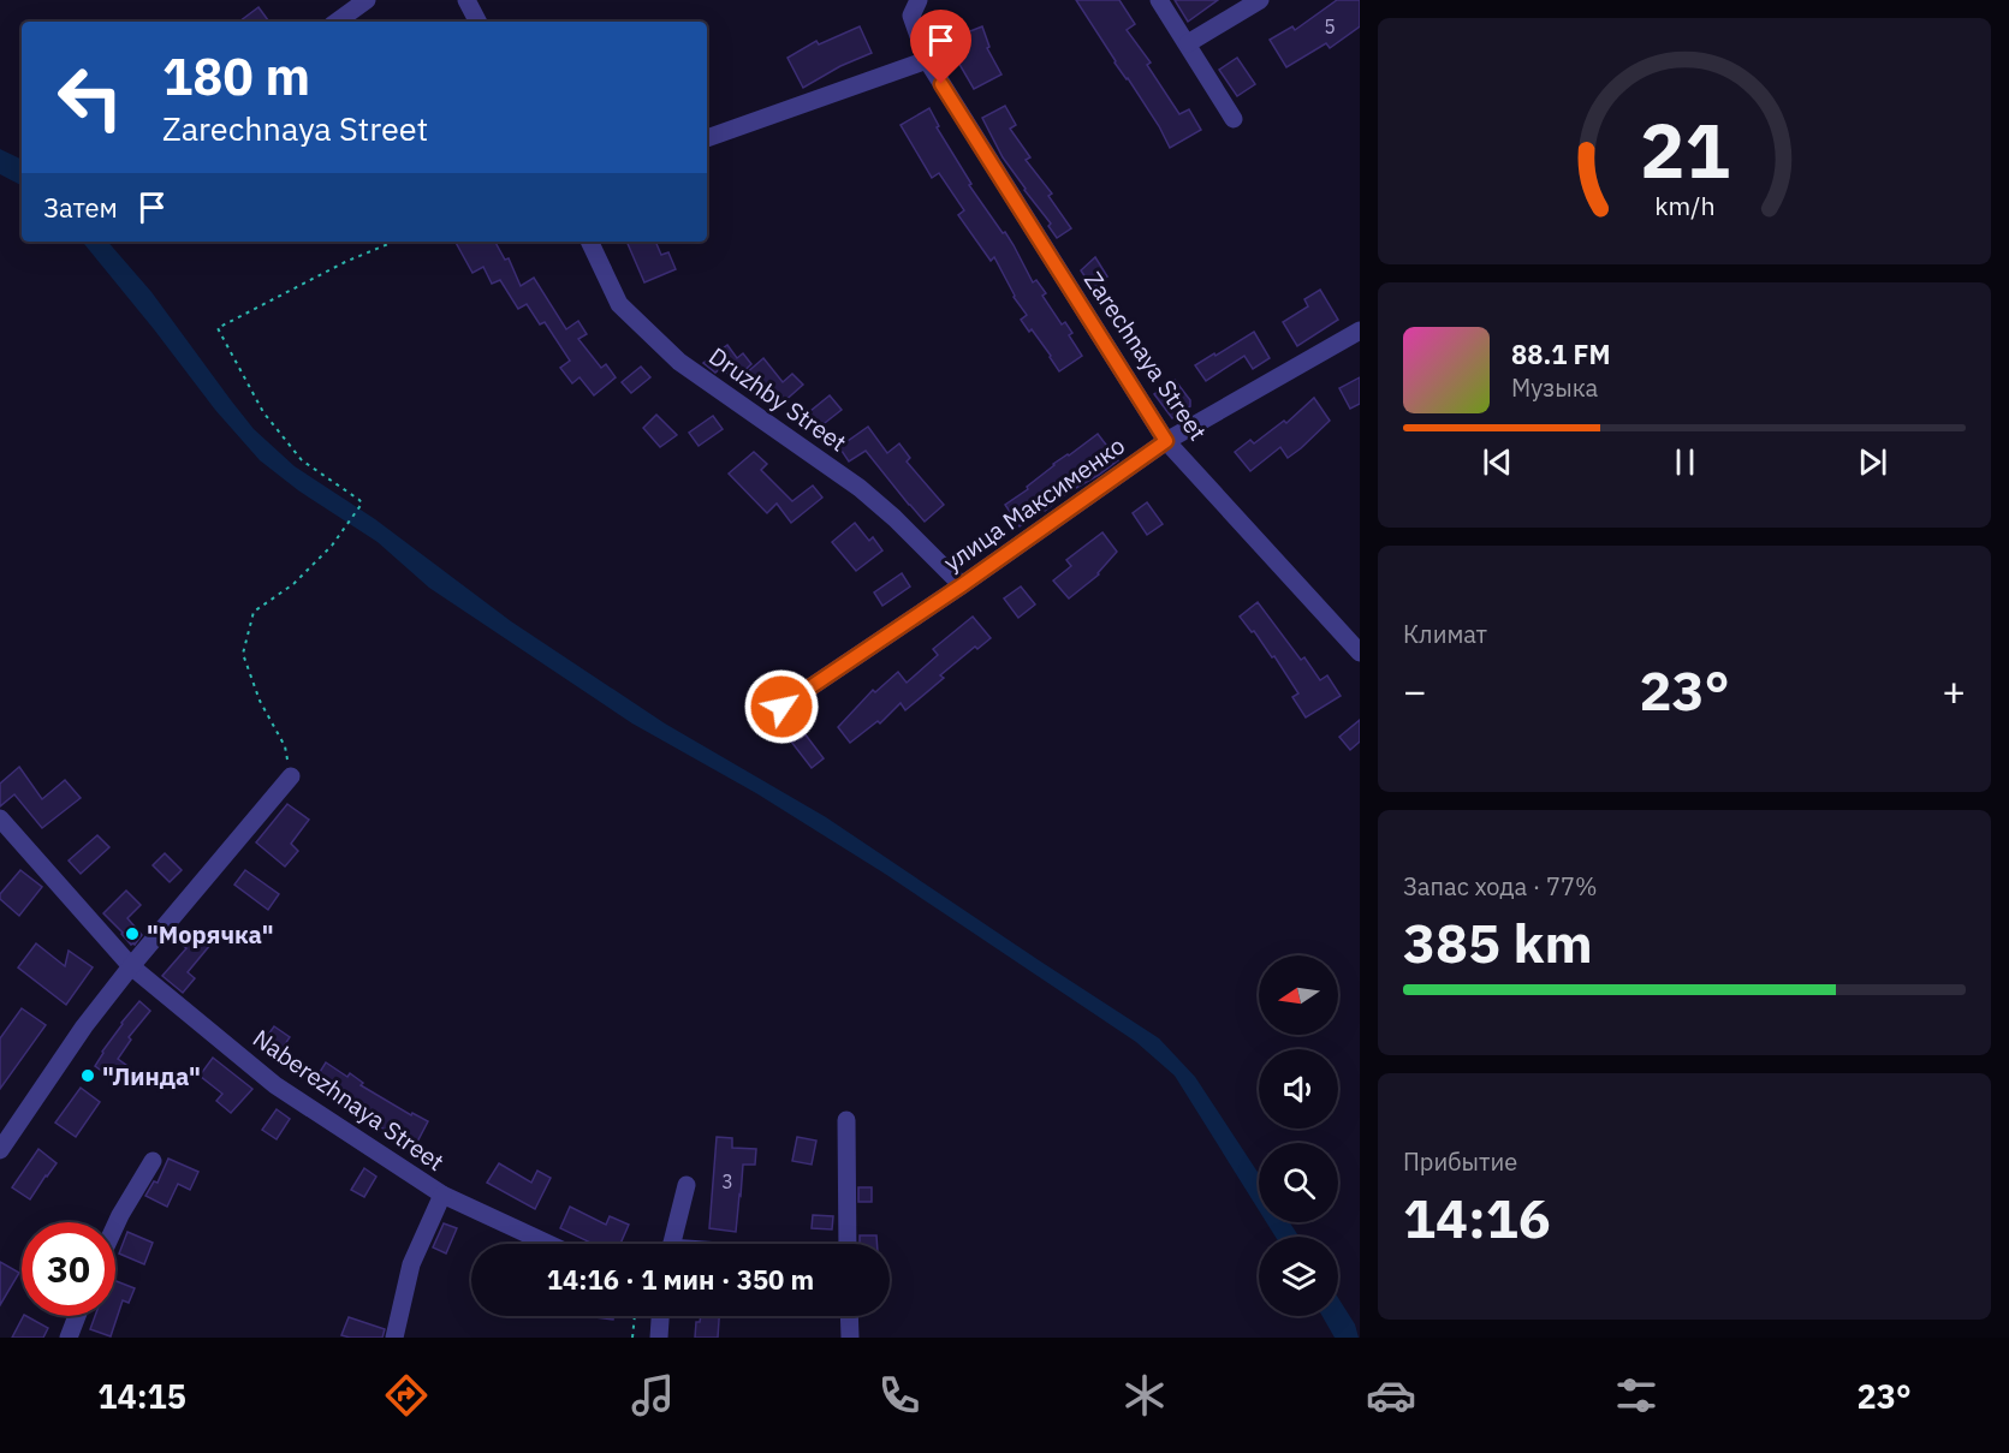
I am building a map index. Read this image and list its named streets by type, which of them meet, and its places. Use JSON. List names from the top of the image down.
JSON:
{
  "streets": {
    "street": [
      "Zarechnaya Street",
      "Druzhby Street",
      "улица Максименко",
      "Naberezhnaya Street"
    ]
  },
  "crossings": [
    ["Zarechnaya Street", "улица Максименко"],
    ["Druzhby Street", "улица Максименко"]
  ],
  "places": ["\"Морячка\"", "\"Линда\""],
  "house_numbers": ["5", "3"],
  "north": "left",
  "page": {
    "turn": ["180 m", "Zarechnaya Street"],
    "then": "Затем",
    "song": ["88.1 FM", "Музыка"],
    "tile": [
      "Климат",
      ["Запас хода · 77%", "385 km"],
      ["Прибытие", "14:16"]
    ],
    "heat": ["−", "23°", "+"],
    "limit": "30",
    "trip": "14:16 · 1 мин · 350 m",
    "tabs": ["14:15", "23°"],
    "gauge": ["21", "km/h"]
  }
}
